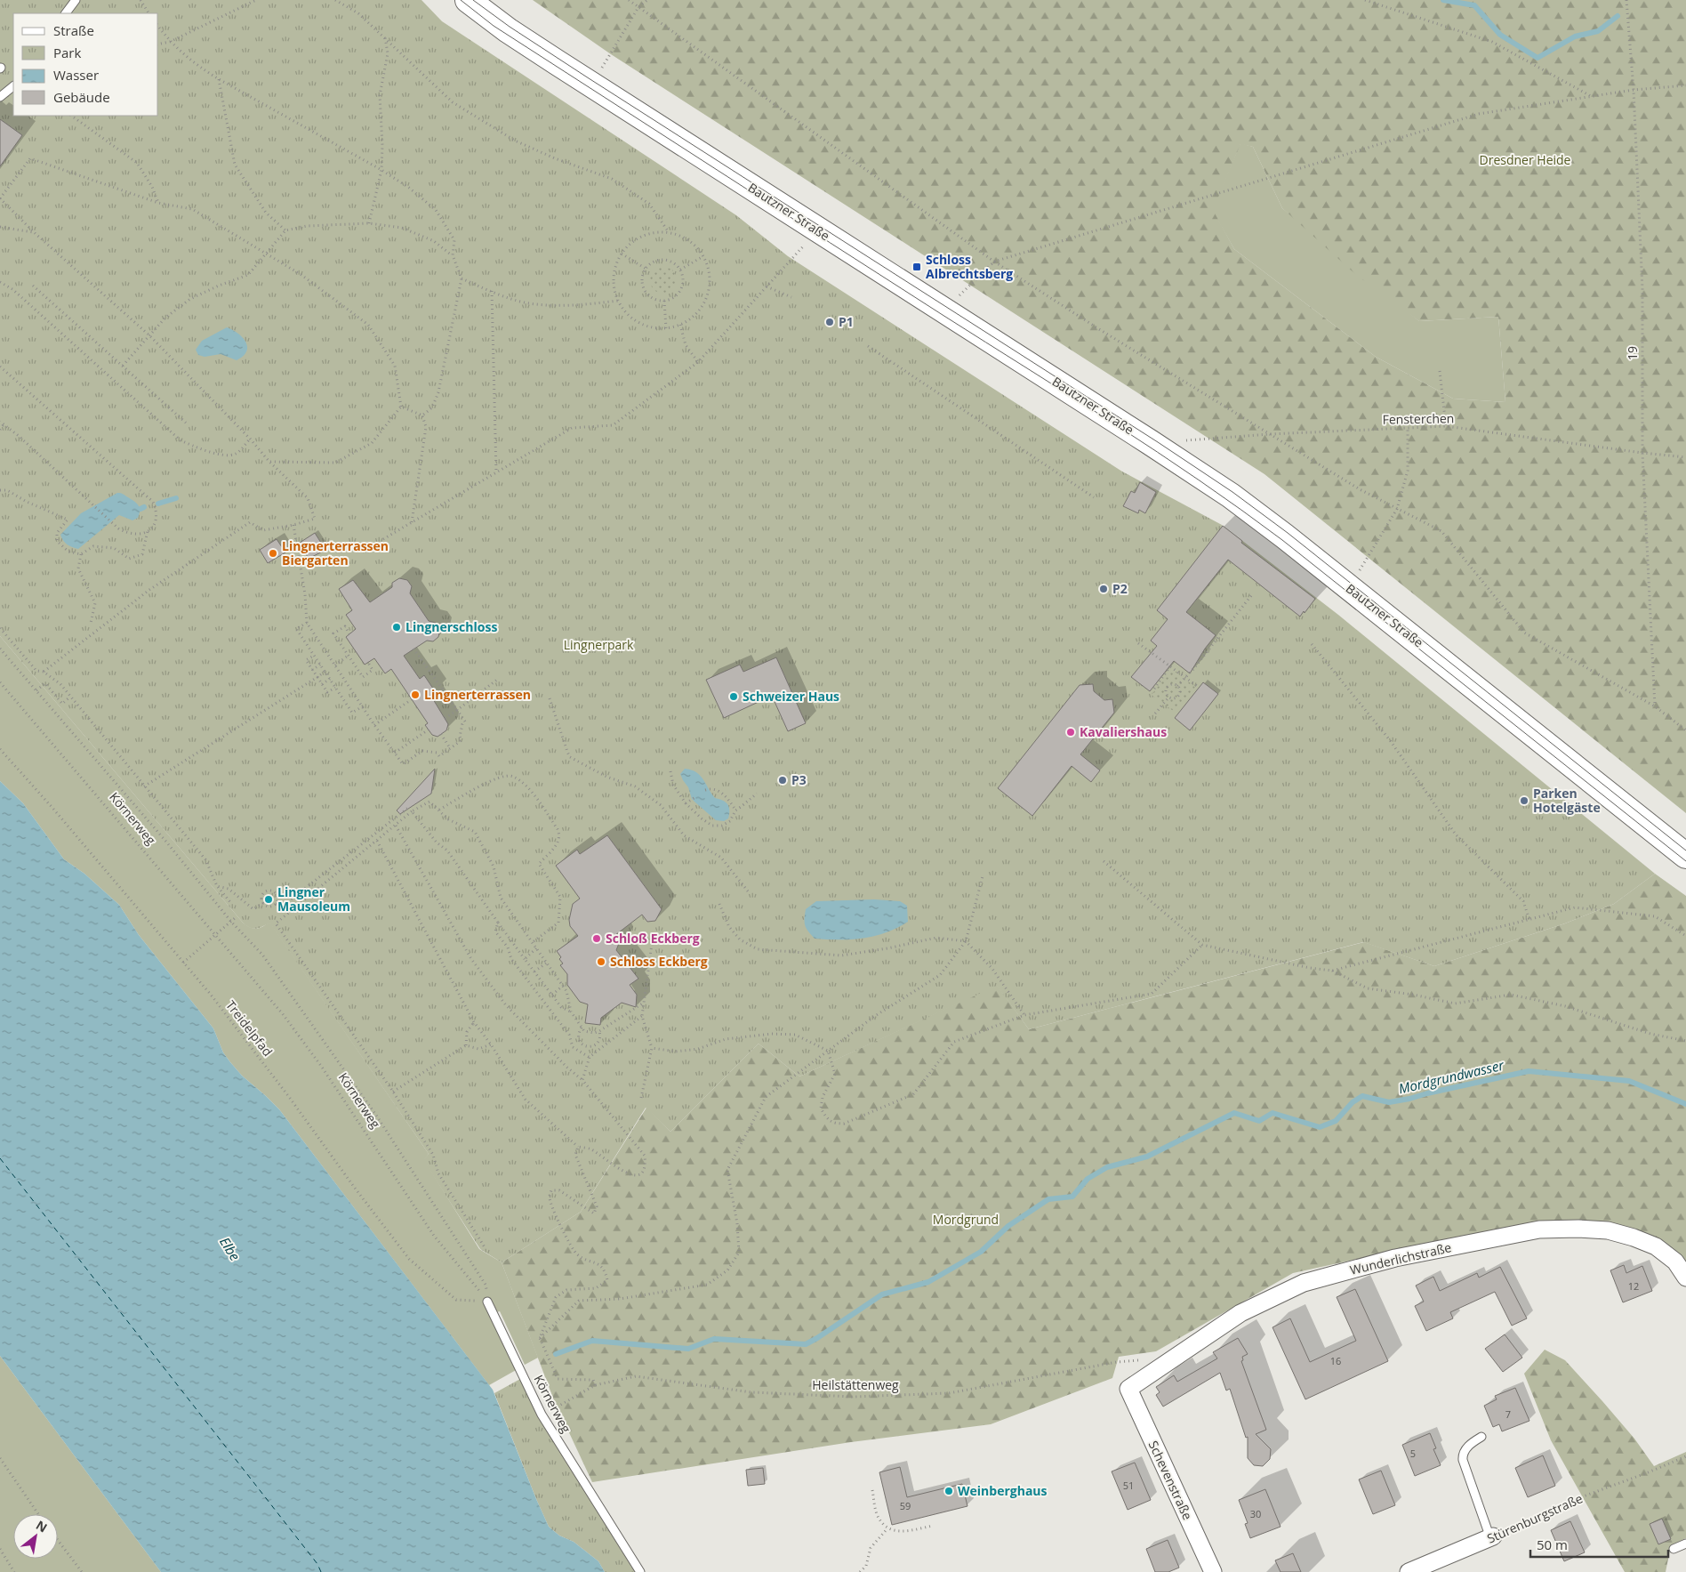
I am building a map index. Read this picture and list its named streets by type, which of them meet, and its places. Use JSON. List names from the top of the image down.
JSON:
{
  "streets": {
    "main road": ["Bautzner Straße"],
    "street": ["Wunderlichstraße", "Schevenstraße", "Stürenburgstraße"],
    "lane": ["Körnerweg"],
    "path": [
      "19",
      "Fensterchen",
      "Treidelpfad",
      "Heilstättenweg"
    ]
  },
  "crossings": [
    ["19", "Fensterchen"],
    ["Körnerweg", "Treidelpfad"],
    ["Körnerweg", "Heilstättenweg"],
    ["Wunderlichstraße", "Schevenstraße"]
  ],
  "water": ["Mordgrundwasser", "Elbe"],
  "parks": ["Dresdner Heide", "Lingnerpark", "Mordgrund"],
  "places": {
    "transit": ["Schloss Albrechtsberg"],
    "other": [
      "P1",
      "Lingnerterrassen Biergarten",
      "P2",
      "Lingnerschloss",
      "Lingnerterrassen",
      "Schweizer Haus",
      "Kavaliershaus",
      "P3",
      "Parken Hotelgäste",
      "Lingner Mausoleum",
      "Schloß Eckberg",
      "Schloss Eckberg",
      "Weinberghaus"
    ]
  },
  "house_numbers": [
    "12",
    "16",
    "7",
    "5",
    "51",
    "59",
    "30"
  ],
  "legend": [
    "Straße",
    "Park",
    "Wasser",
    "Gebäude"
  ],
  "scale_bar": "50 m",
  "north": "top right"
}
